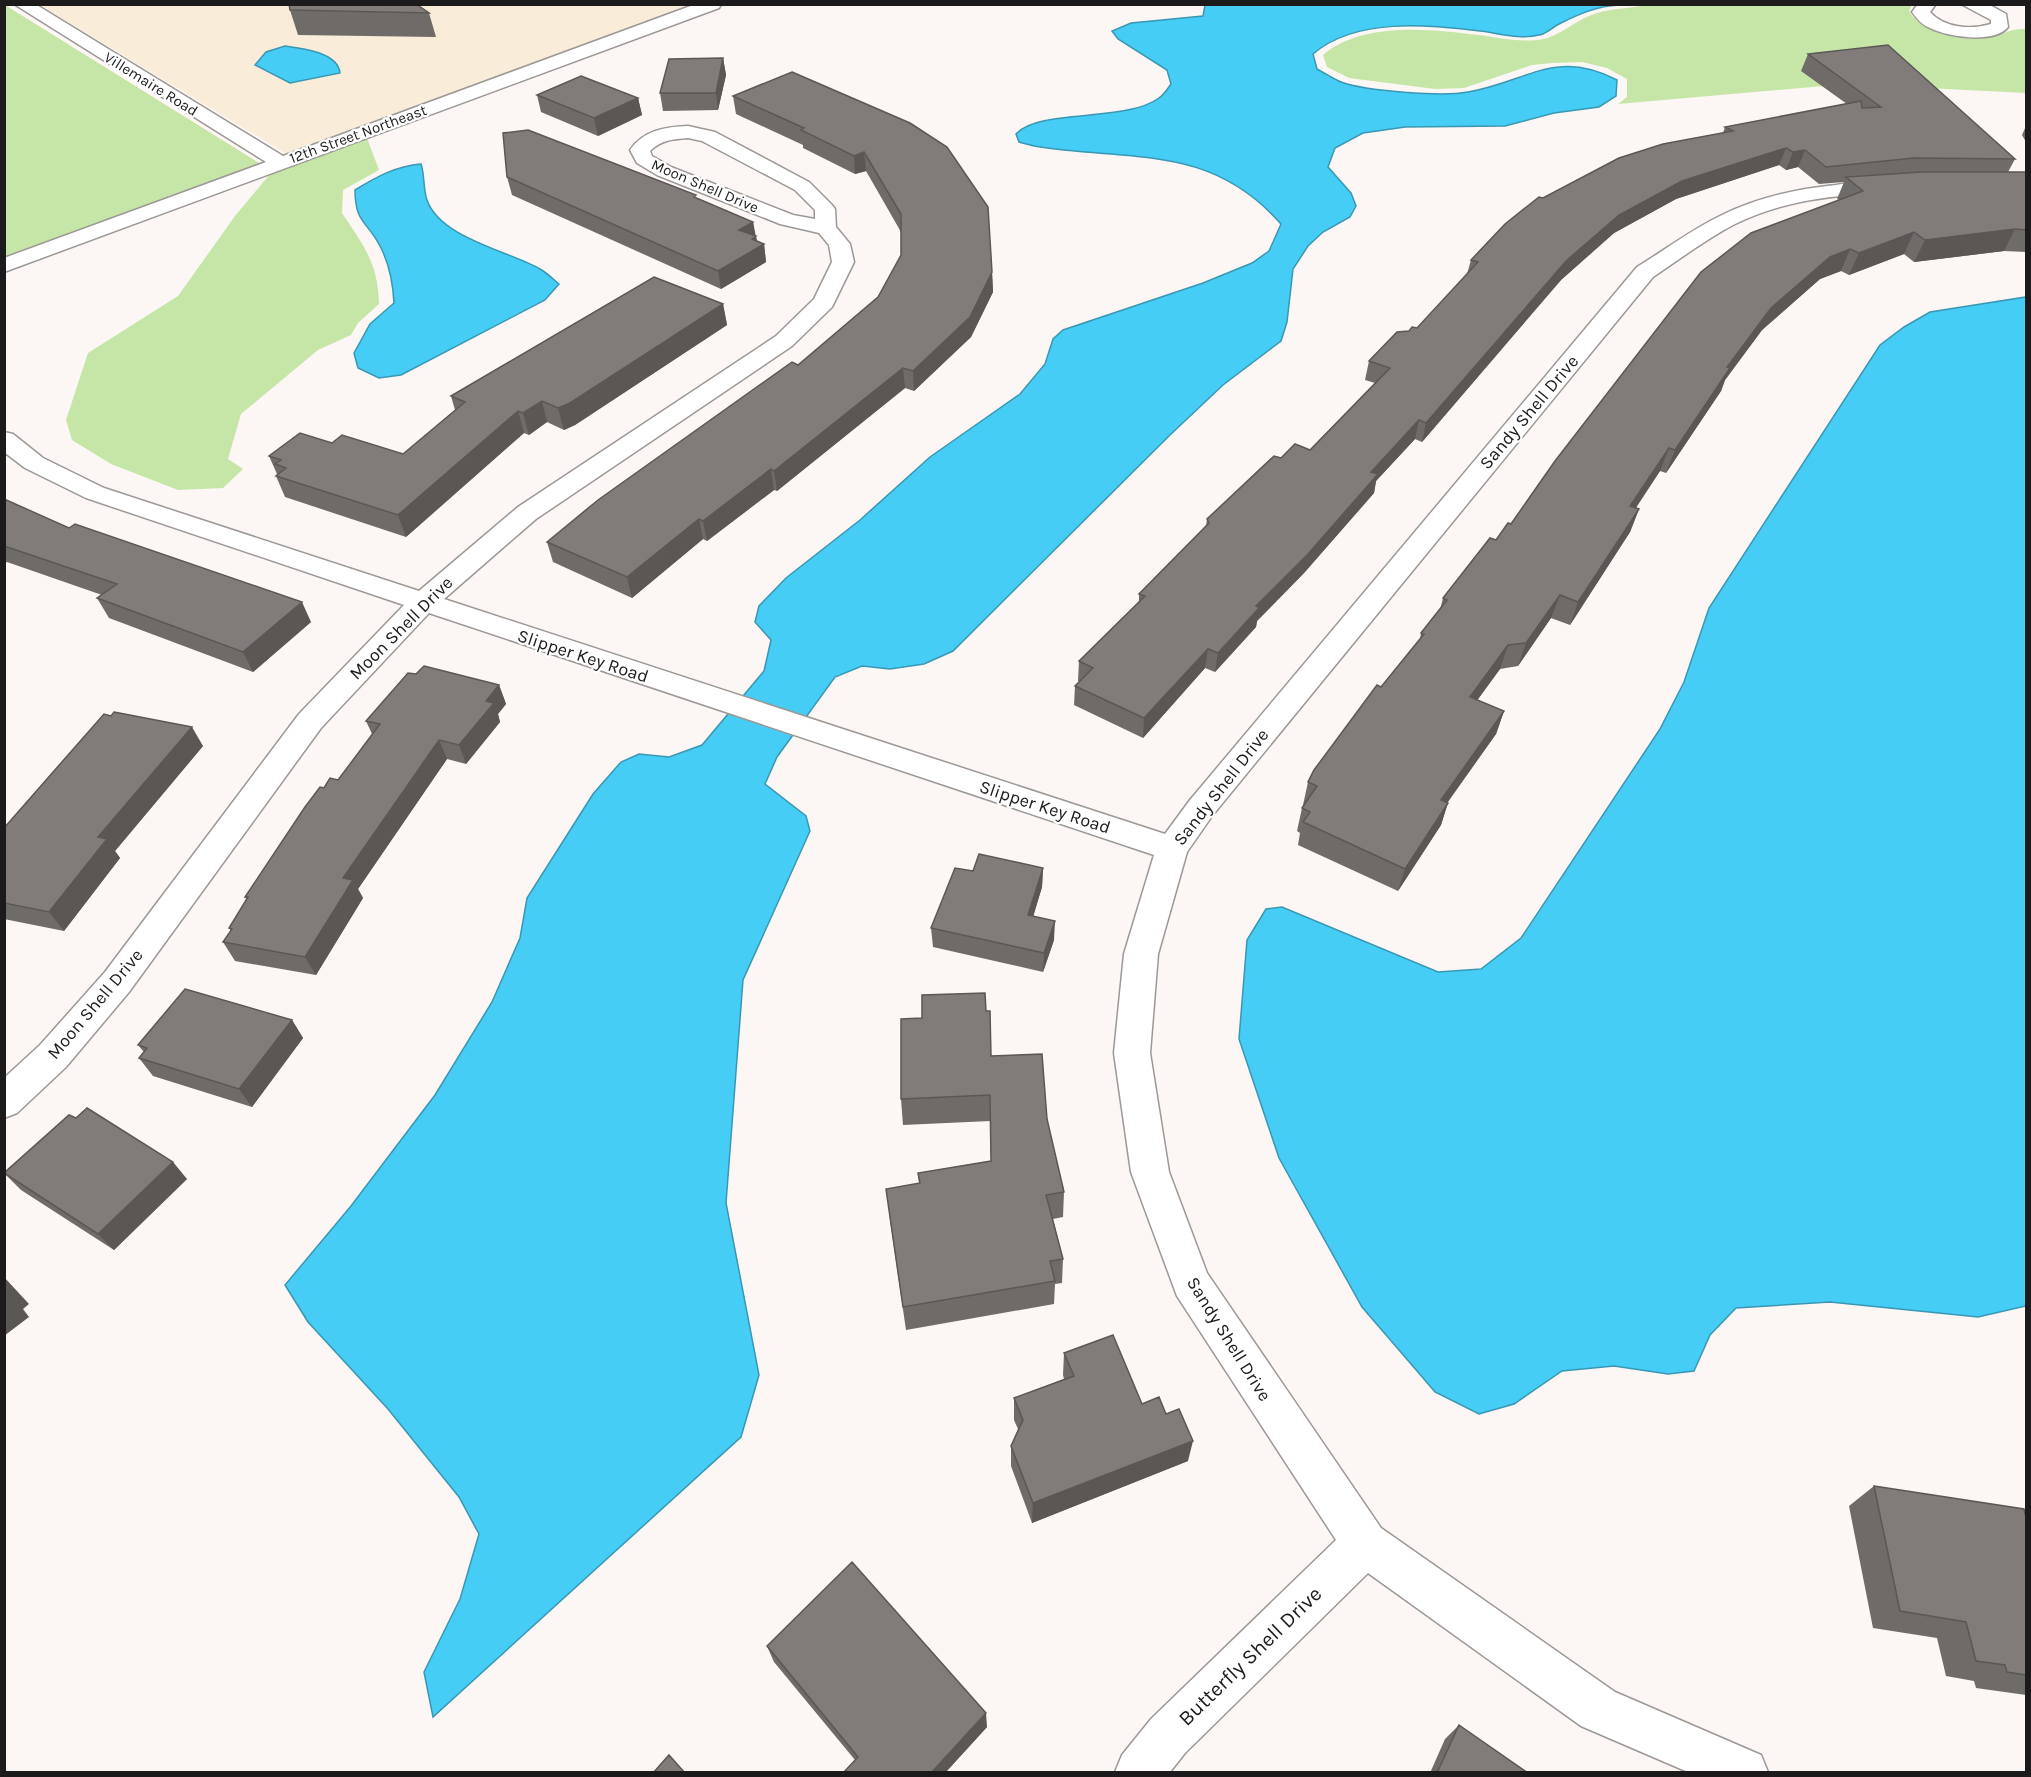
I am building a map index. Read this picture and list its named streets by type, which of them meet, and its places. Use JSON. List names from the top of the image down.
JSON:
{
  "streets": {
    "street": [
      "Villemaire Road",
      "12th Street Northeast",
      "Moon Shell Drive",
      "Sandy Shell Drive",
      "Slipper Key Road",
      "Butterfly Shell Drive"
    ]
  },
  "crossings": [
    ["Villemaire Road", "12th Street Northeast"],
    ["Moon Shell Drive", "Slipper Key Road"],
    ["Sandy Shell Drive", "Slipper Key Road"],
    ["Sandy Shell Drive", "Butterfly Shell Drive"]
  ]
}
